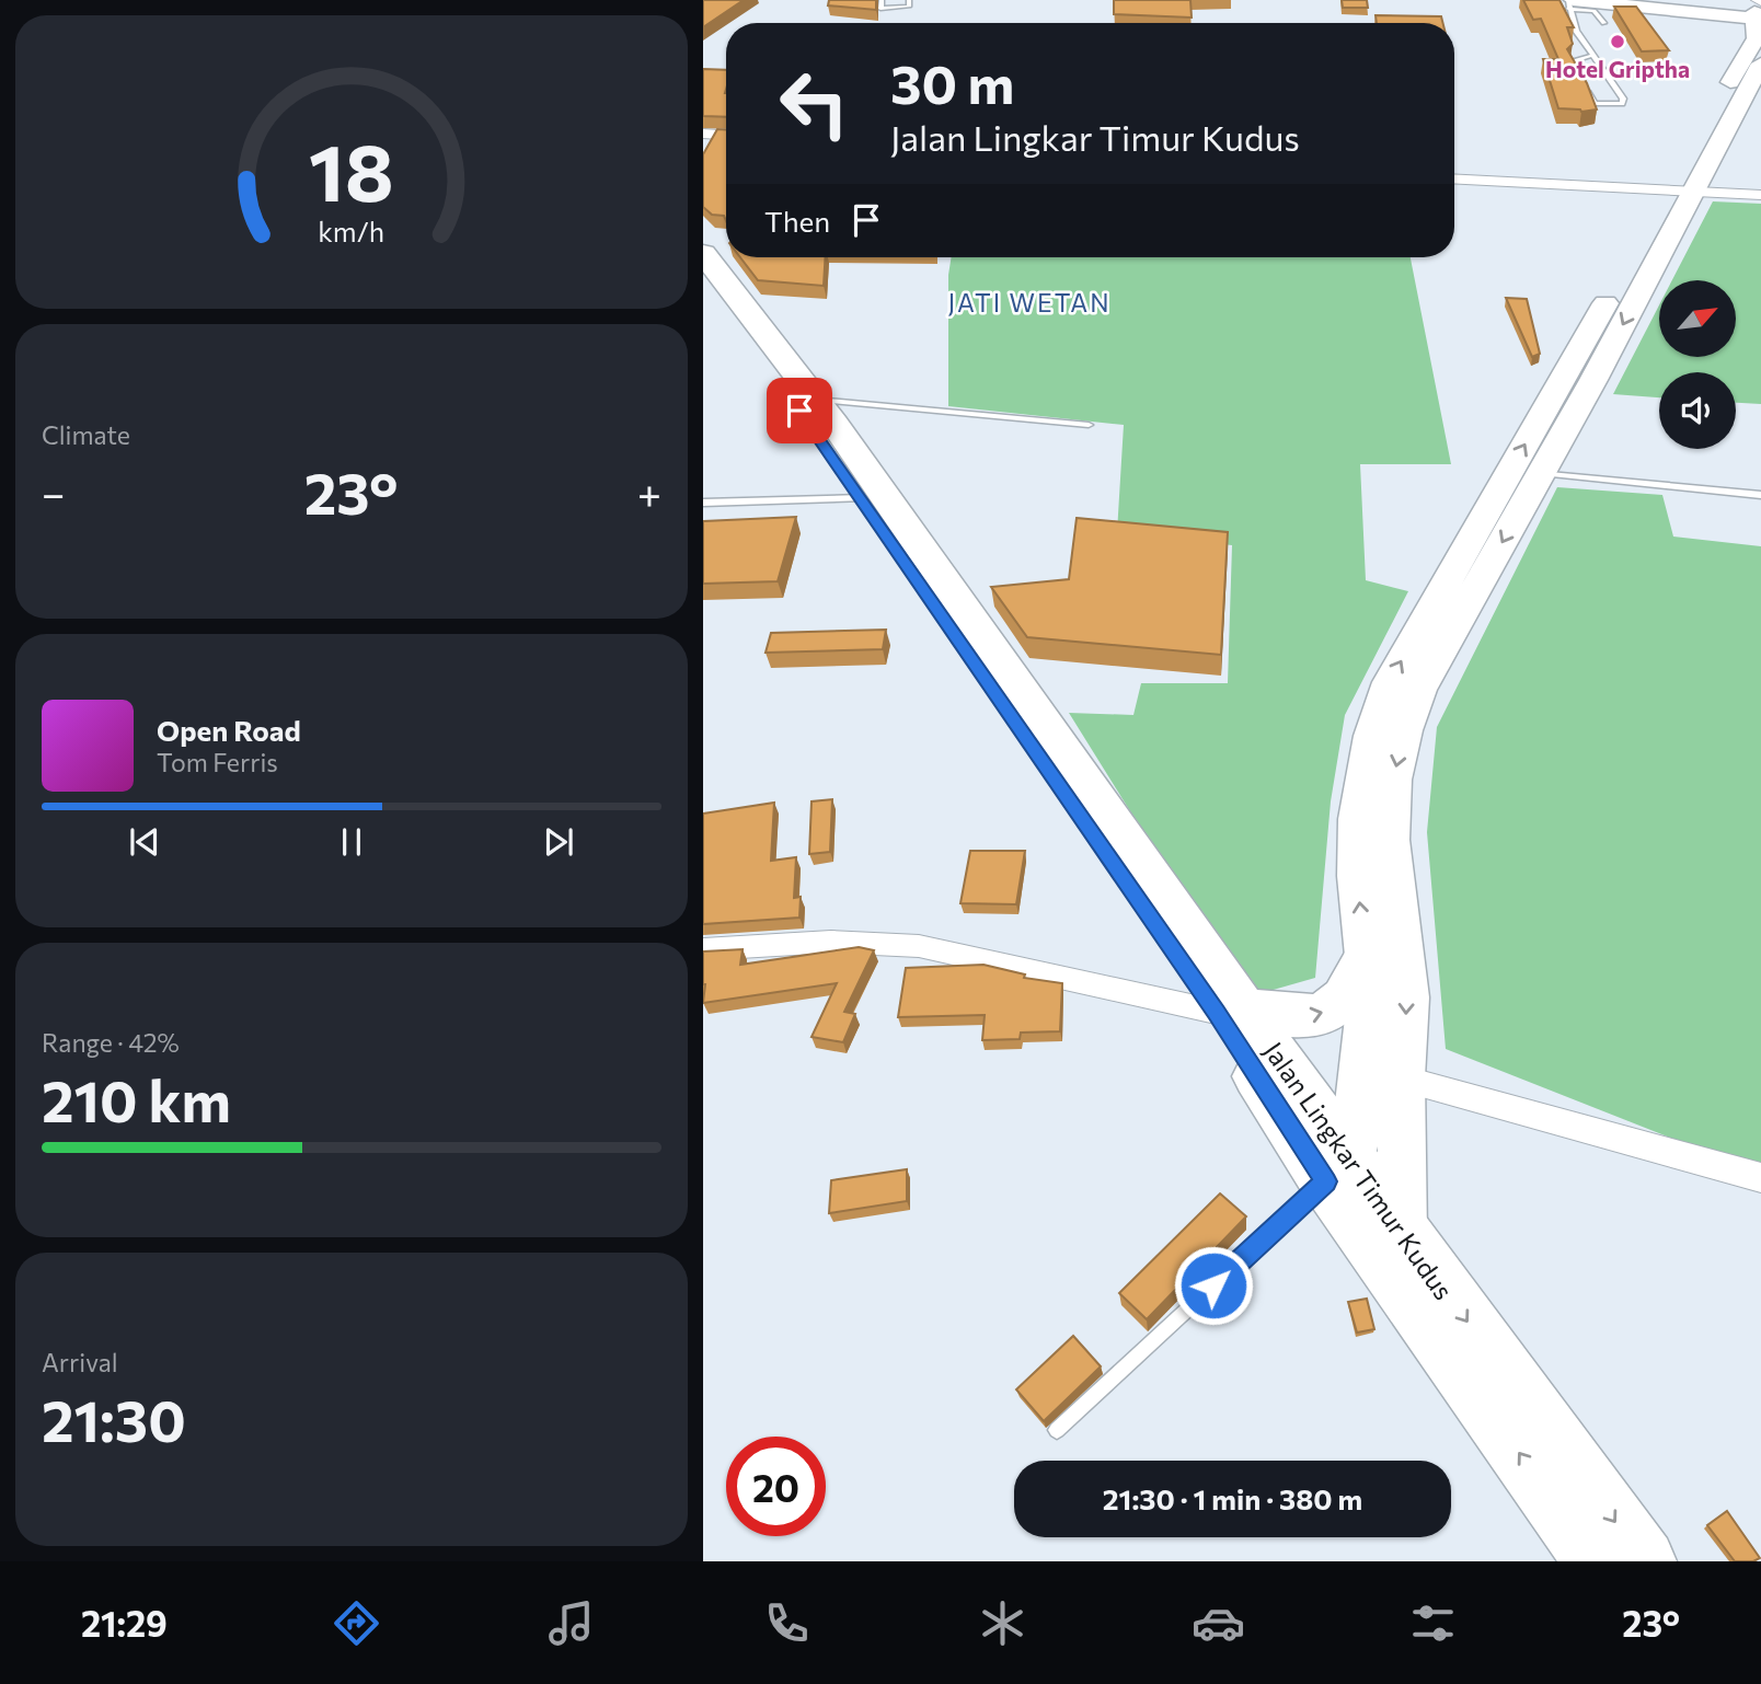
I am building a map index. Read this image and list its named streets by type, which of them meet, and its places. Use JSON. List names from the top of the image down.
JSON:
{
  "streets": {
    "highway": ["Jalan Lingkar Timur Kudus"]
  },
  "districts": ["JATI WETAN"],
  "places": ["Hotel Griptha"],
  "north": "top right",
  "page": {
    "turn": ["30 m", "Jalan Lingkar Timur Kudus"],
    "then": "Then",
    "tile": [
      "Climate",
      ["Range · 42%", "210 km"],
      ["Arrival", "21:30"]
    ],
    "heat": ["−", "23°", "+"],
    "song": ["Open Road", "Tom Ferris"],
    "limit": "20",
    "trip": "21:30 · 1 min · 380 m",
    "tabs": ["21:29", "23°"],
    "gauge": ["18", "km/h"]
  }
}
